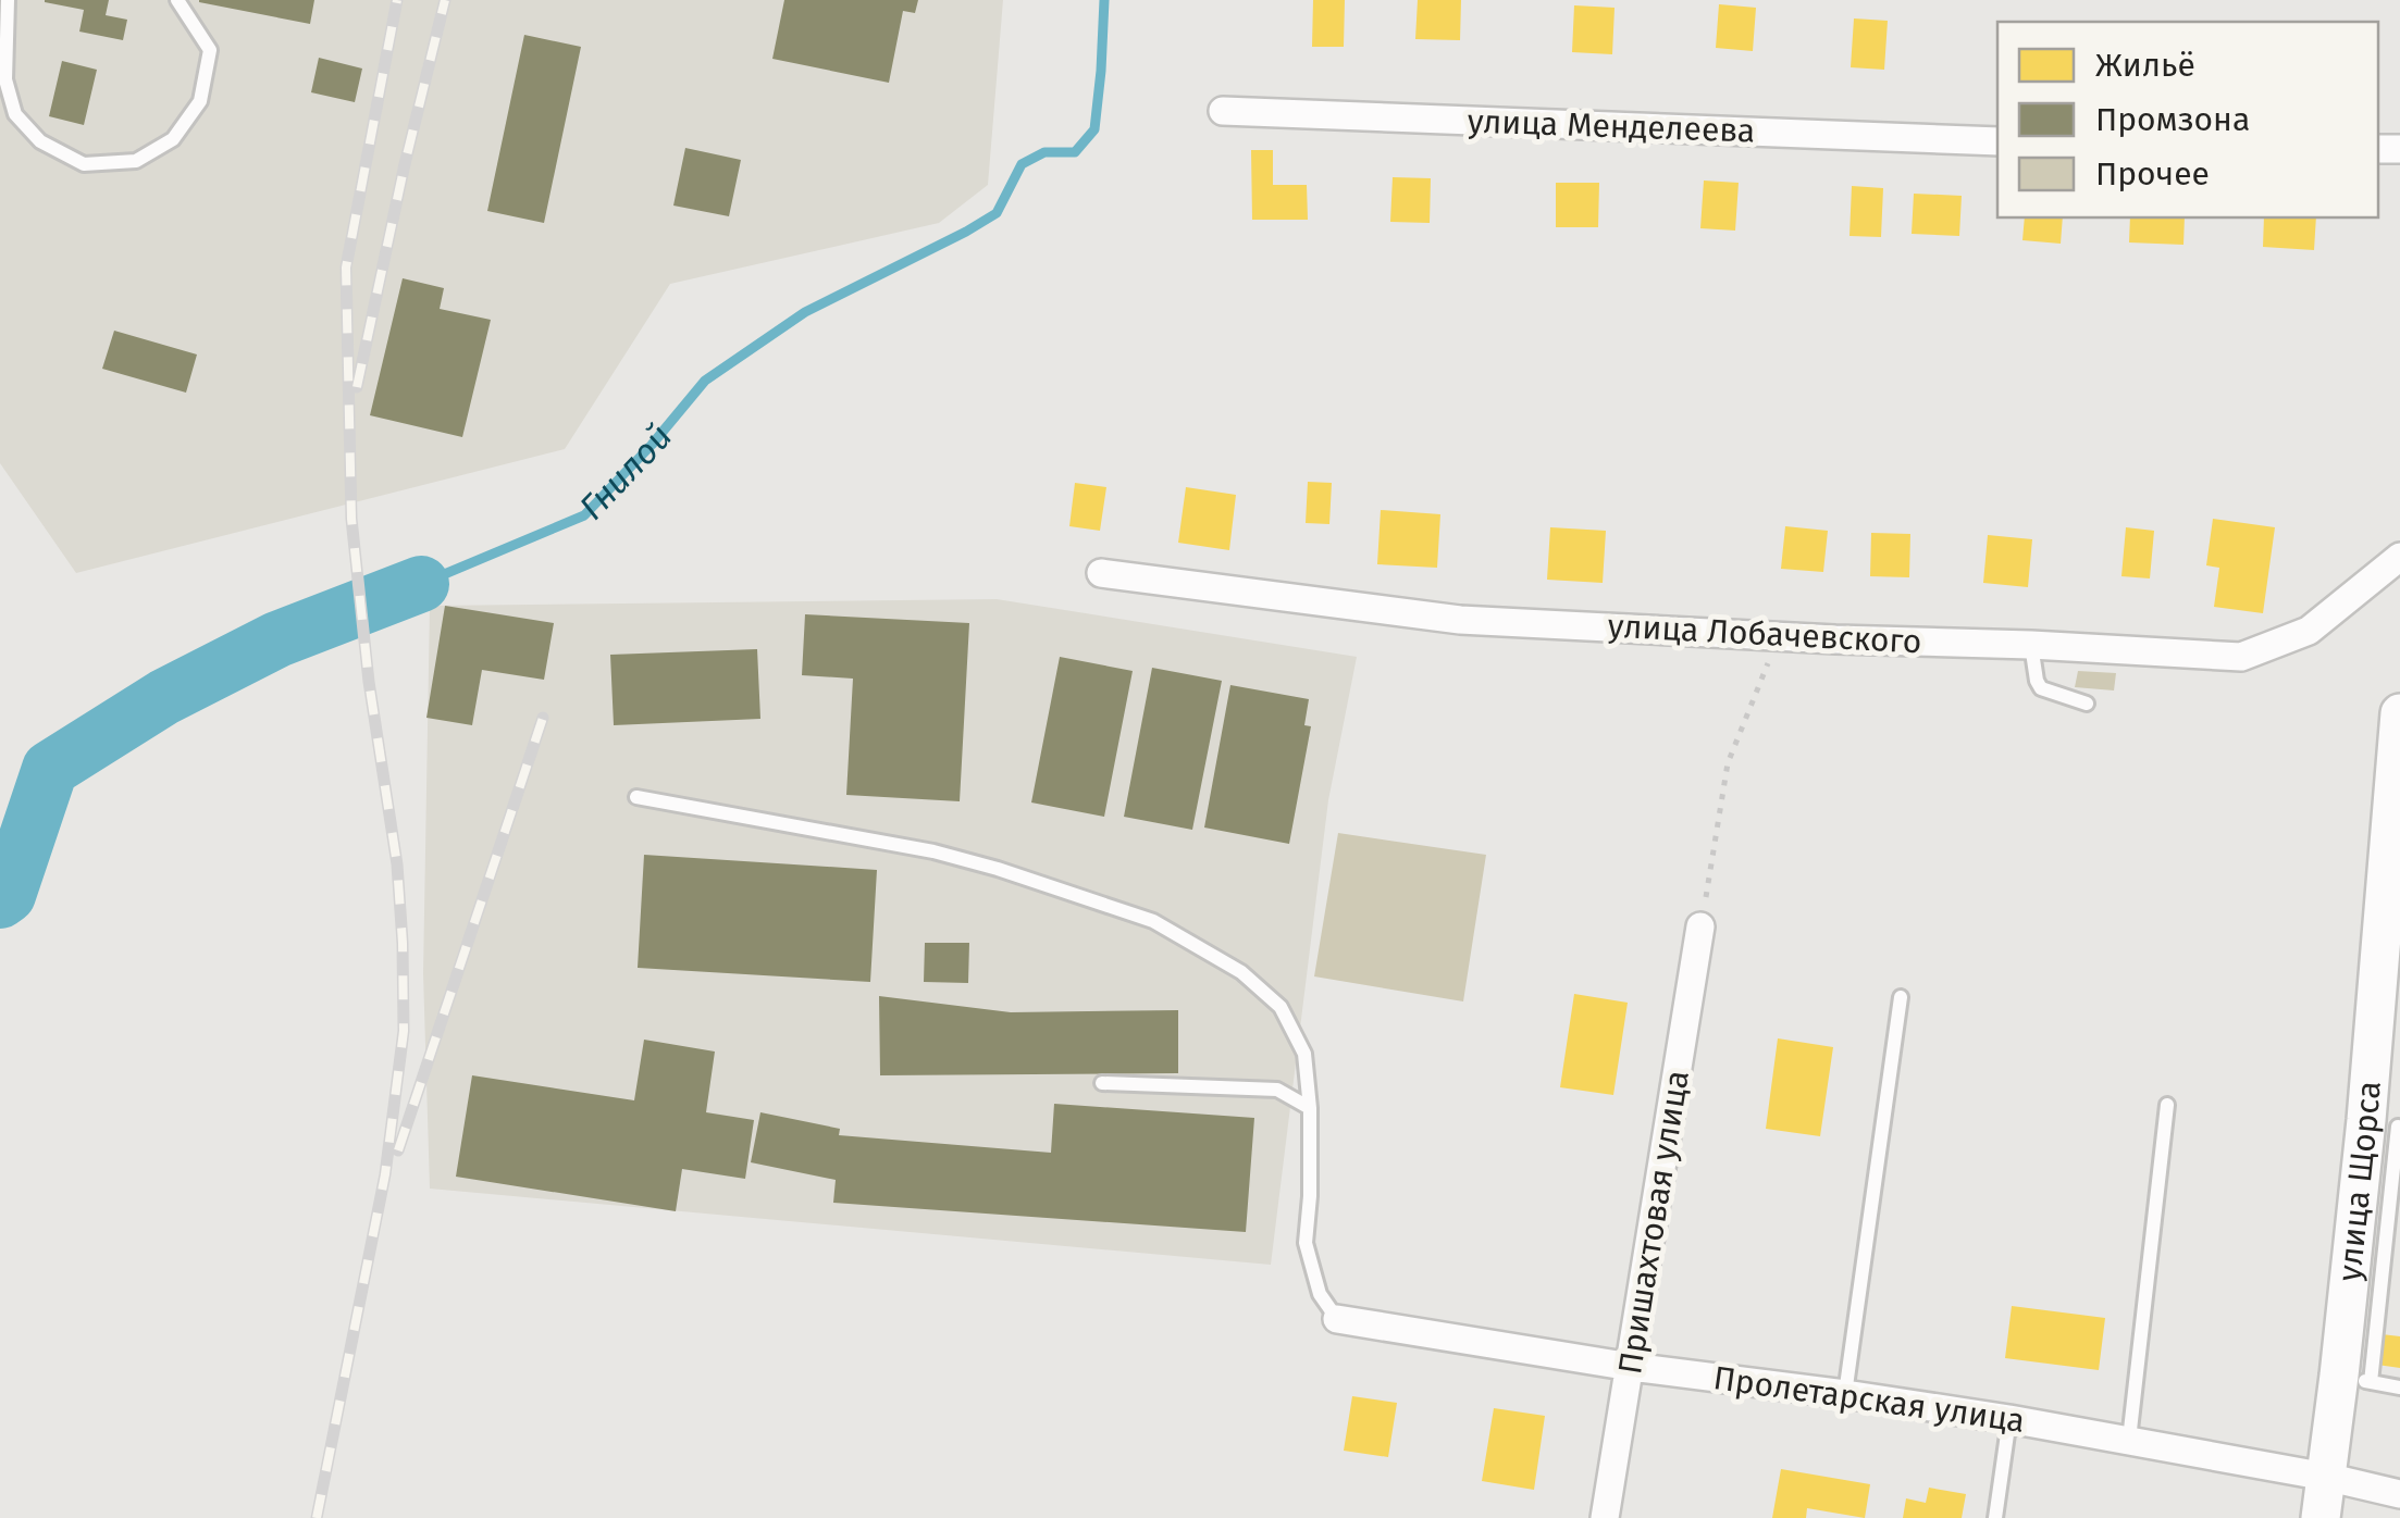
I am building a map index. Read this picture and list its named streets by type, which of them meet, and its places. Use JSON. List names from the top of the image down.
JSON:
{
  "streets": {
    "main road": ["улица Щорса"],
    "street": [
      "улица Менделеева",
      "улица Лобачевского",
      "Пришахтовая улица",
      "Пролетарская улица"
    ]
  },
  "crossings": [
    ["улица Щорса", "Пролетарская улица"],
    ["Пришахтовая улица", "Пролетарская улица"]
  ],
  "water": ["Гнилой"],
  "legend": ["Жильё", "Промзона", "Прочее"]
}
